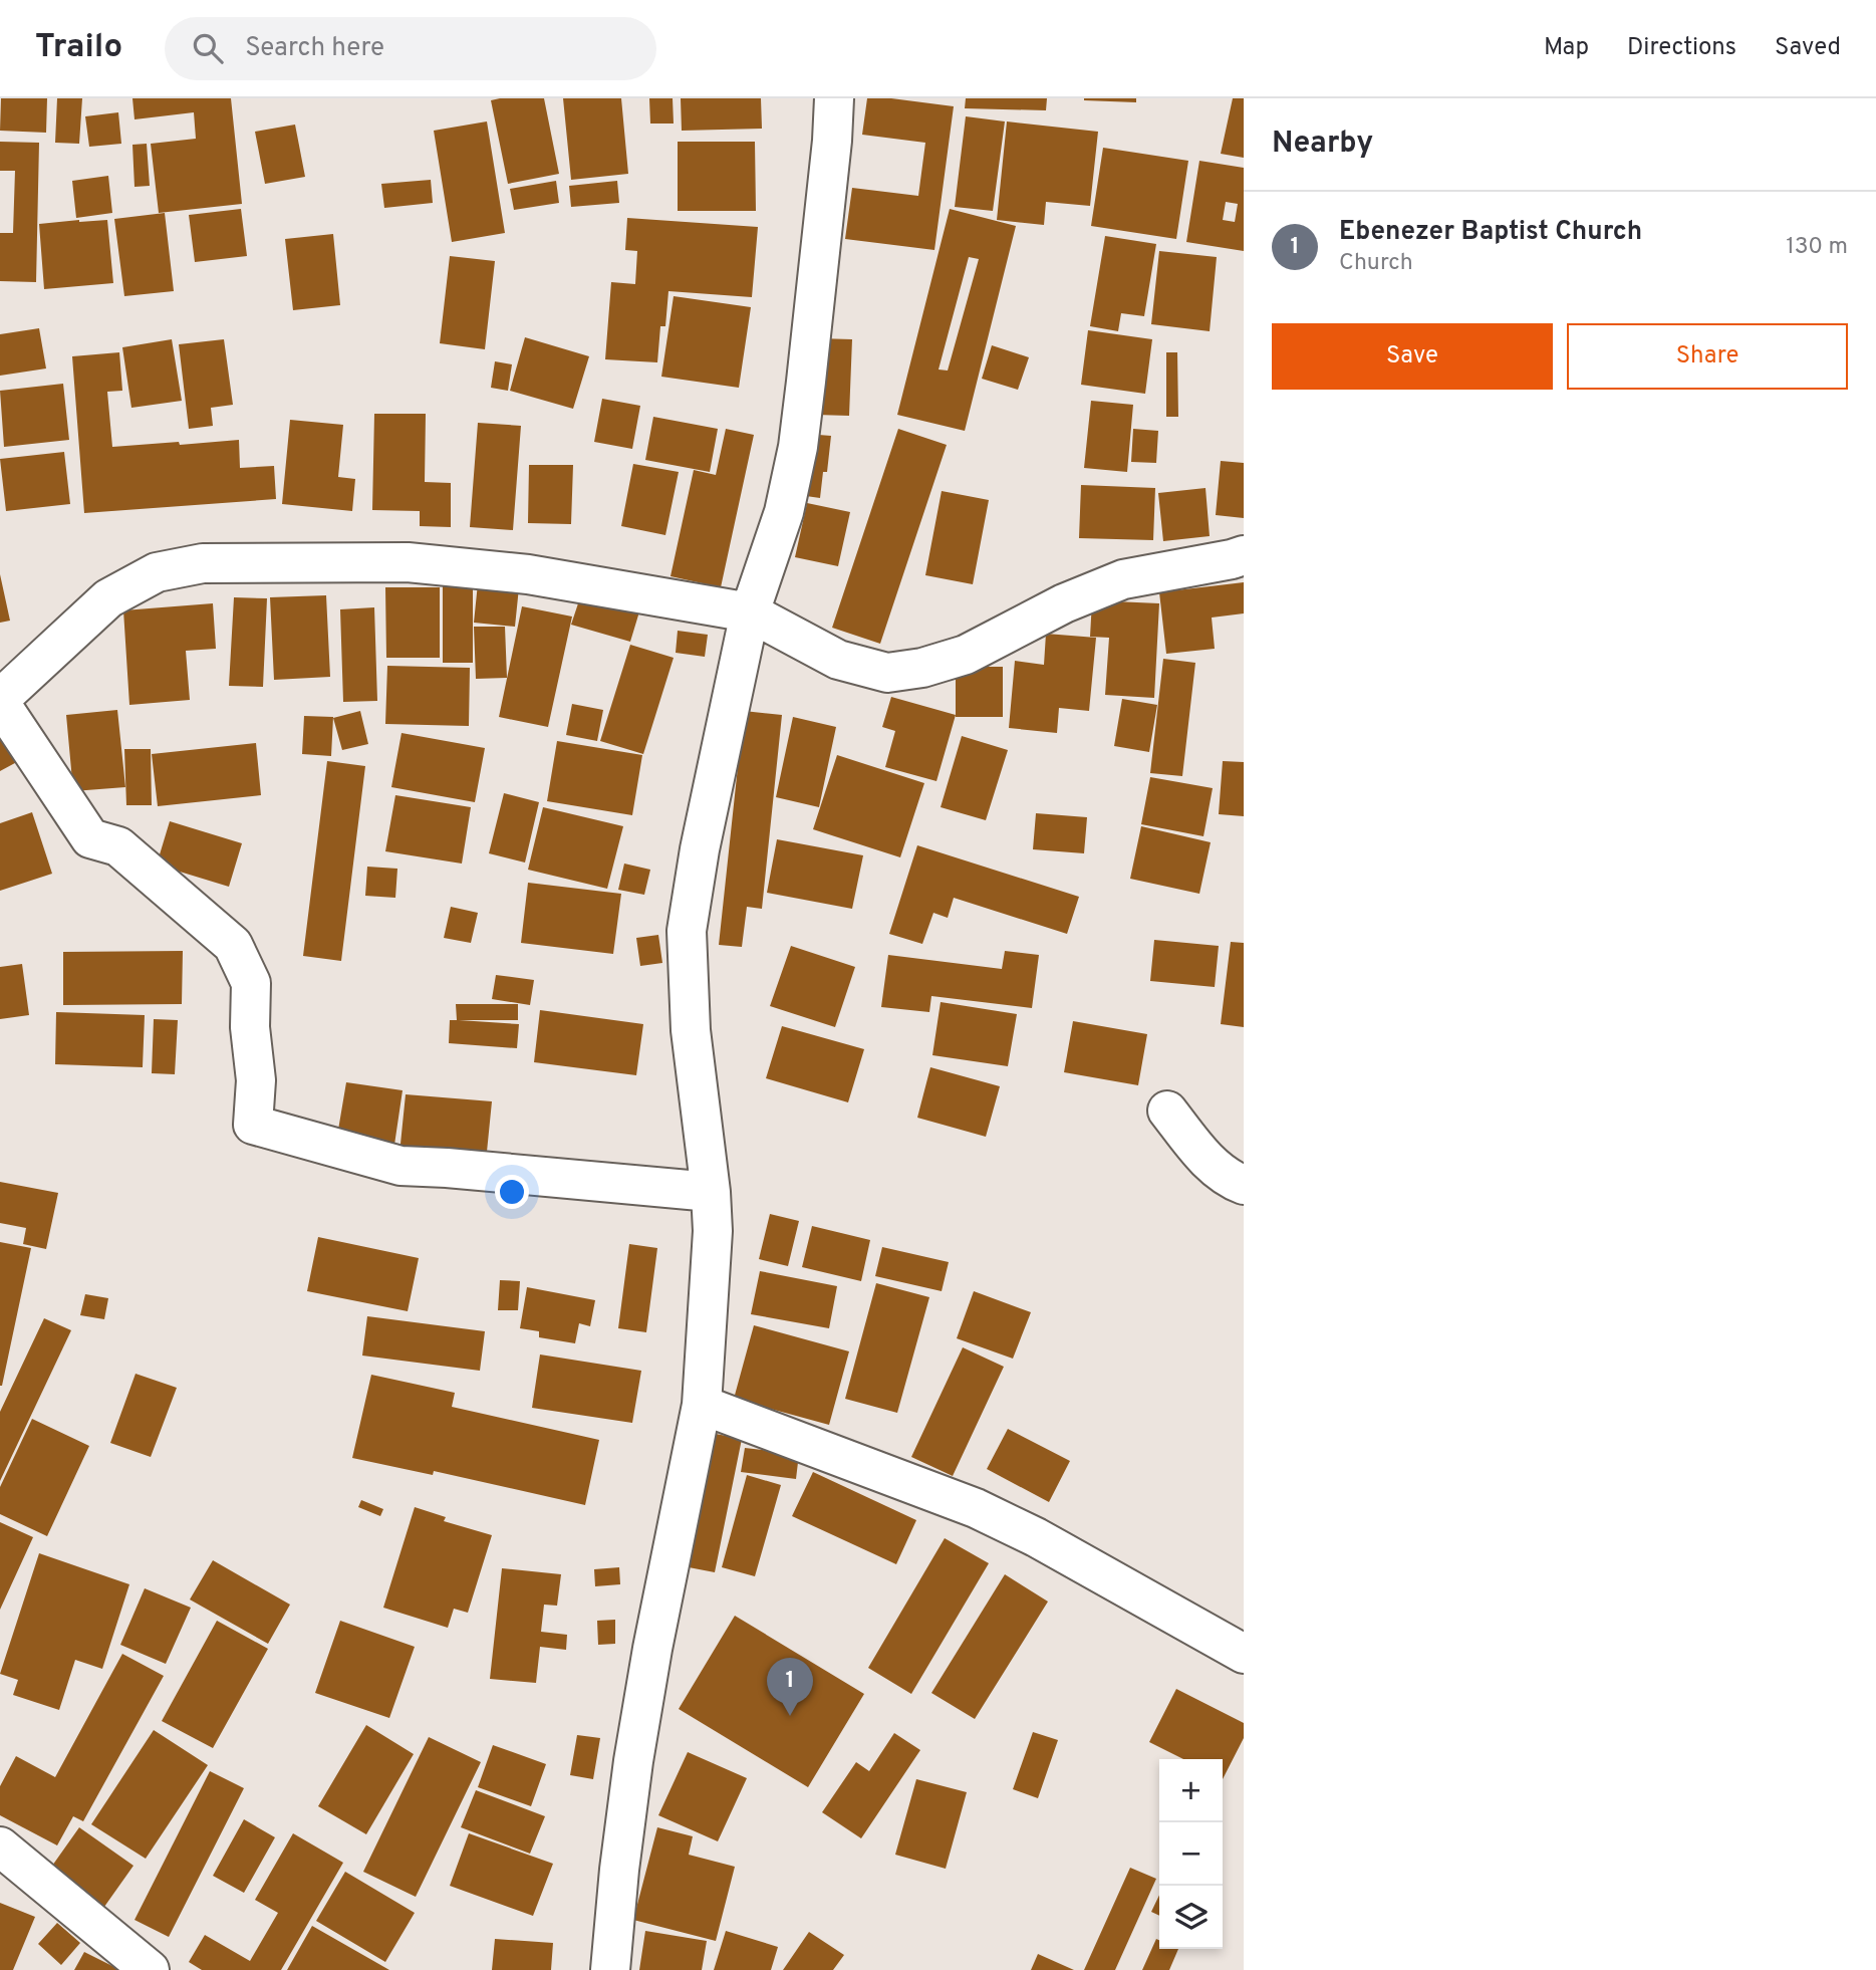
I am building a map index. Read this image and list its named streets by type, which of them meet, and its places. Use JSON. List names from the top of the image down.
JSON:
{
  "page": {
    "header": "Trailo",
    "search": "Search here",
    "nav": ["Map", "Directions", "Saved"],
    "heading": "Nearby",
    "list": [
      {
        "mark": "1",
        "name": "Ebenezer Baptist Church",
        "note": "Church",
        "value": "130 m"
      }
    ],
    "buttons": ["Save", "Share"],
    "pins": "1",
    "map_buttons": ["+", "−"]
  }
}
